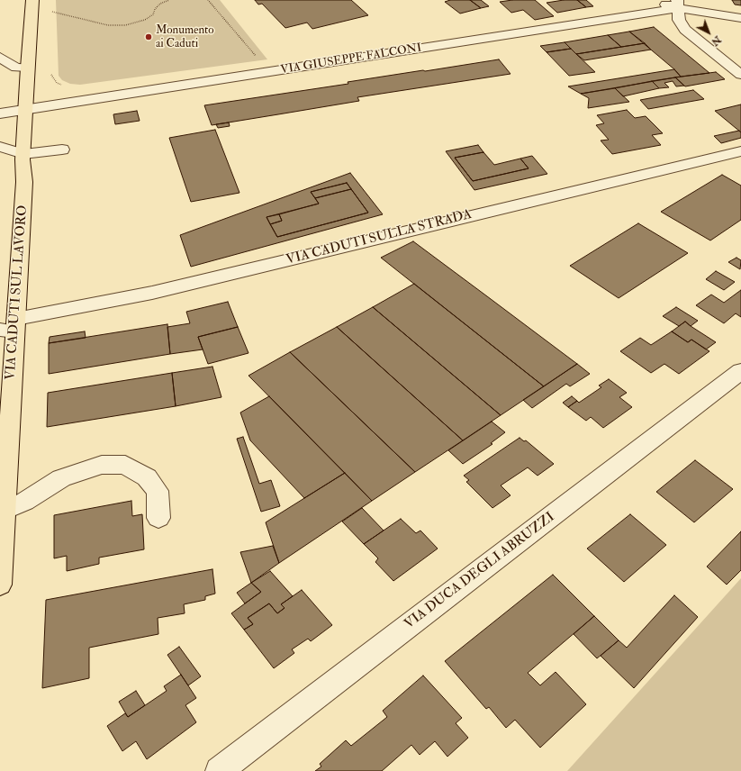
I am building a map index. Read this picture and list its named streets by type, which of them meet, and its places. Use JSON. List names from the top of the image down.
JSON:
{
  "streets": {
    "main road": ["VIA CADUTI SUL LAVORO"],
    "street": ["VIA GIUSEPPE FALCONI", "VIA CADUTI SULLA STRADA", "VIA DUCA DEGLI ABRUZZI"]
  },
  "crossings": [
    ["VIA GIUSEPPE FALCONI", "VIA CADUTI SUL LAVORO"],
    ["VIA CADUTI SULLA STRADA", "VIA CADUTI SUL LAVORO"]
  ],
  "places": ["Monumento ai Caduti"],
  "north": "bottom right"
}
